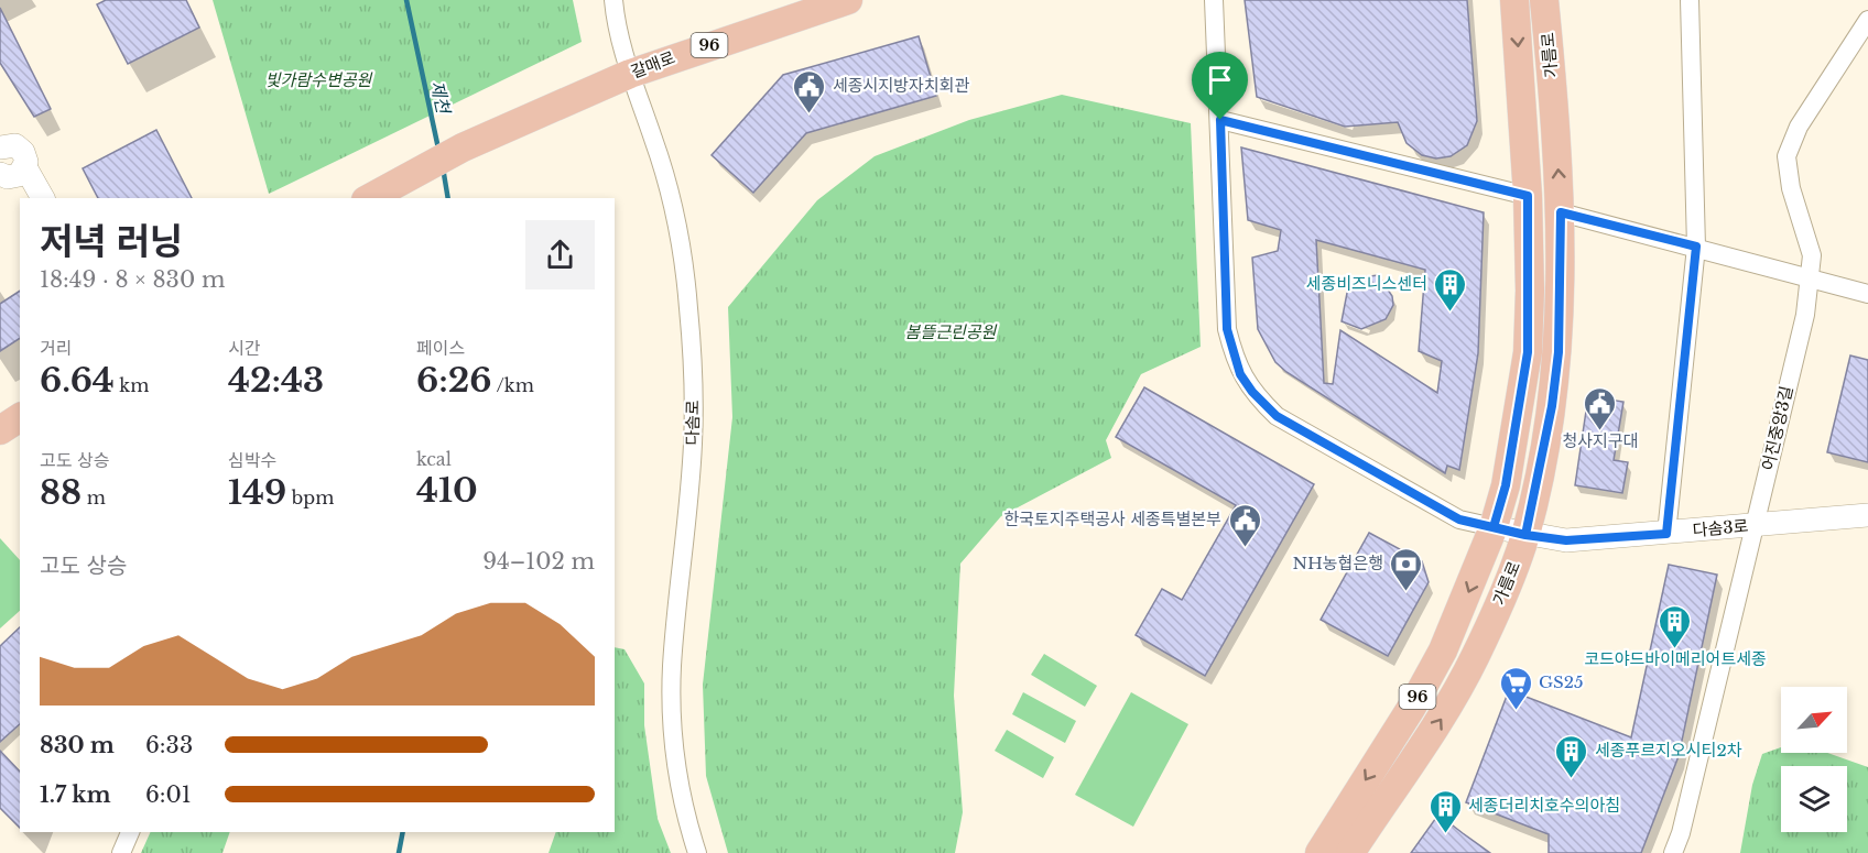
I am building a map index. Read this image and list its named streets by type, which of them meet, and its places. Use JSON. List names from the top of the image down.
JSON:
{
  "streets": {
    "main road": ["96", "가름로", "갈매로"],
    "street": ["다솜로", "어진중앙3길", "다솜3로"]
  },
  "crossings": [
    ["가름로", "다솜3로"],
    ["갈매로", "다솜로"],
    ["어진중앙3길", "다솜3로"]
  ],
  "water": ["제천"],
  "parks": ["빛가람수변공원", "봄뜰근린공원"],
  "places": {
    "public building": ["세종시지방자치회관", "청사지구대", "한국토지주택공사 세종특별본부"],
    "building": [
      "세종비즈니스센터",
      "코드야드바이메리어트세종",
      "세종푸르지오시티2차",
      "세종더리치호수의아침"
    ],
    "bank": ["NH농협은행"],
    "supermarket": ["GS25"]
  },
  "north": "top right",
  "page": {
    "heading": ["저녁 러닝", "18:49 · 8 × 830 m"],
    "stats": [
      ["거리", "6.64 km"],
      ["시간", "42:43"],
      ["페이스", "6:26 /km"],
      ["고도 상승", "88 m"],
      ["심박수", "149 bpm"],
      ["kcal", "410"]
    ],
    "chart": ["고도 상승", "94–102 m"],
    "list": [
      {
        "name": "830 m",
        "note": "6:33"
      },
      {
        "name": "1.7 km",
        "note": "6:01"
      }
    ]
  }
}
